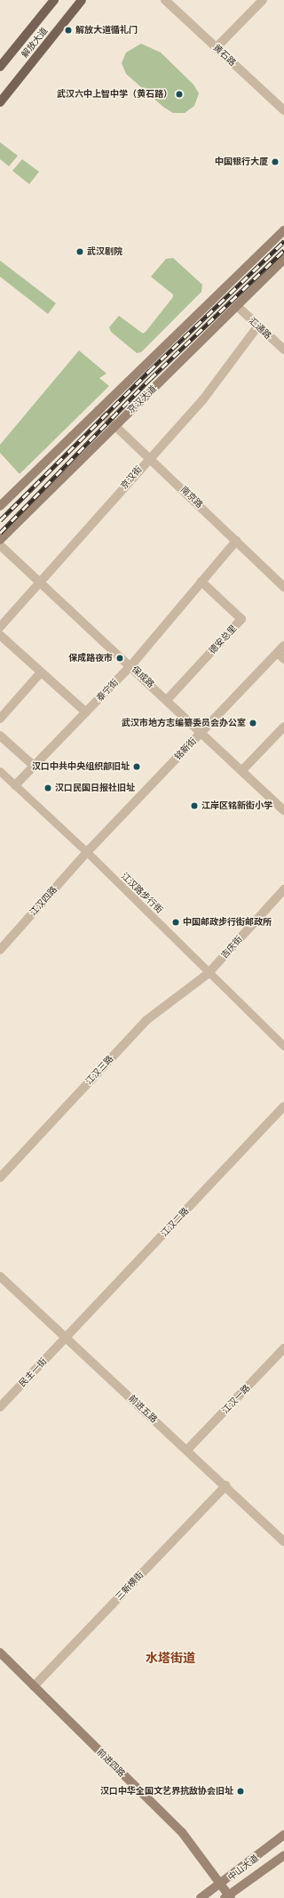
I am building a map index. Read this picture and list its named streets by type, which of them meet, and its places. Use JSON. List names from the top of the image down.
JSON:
{
  "streets": {
    "main road": [
      "解放大道",
      "京汉大道",
      "前进四路",
      "中山大道"
    ],
    "street": [
      "黄石路",
      "汇通路",
      "京汉街",
      "南京路",
      "德安总里",
      "保成路",
      "泰宁街",
      "铭新街",
      "江汉路步行街",
      "江汉四路",
      "吉庆街",
      "江汉三路",
      "江汉二路",
      "民主一街",
      "江汉一路",
      "前进五路",
      "三新横街"
    ]
  },
  "crossings": [
    ["汇通路", "京汉大道"],
    ["汇通路", "京汉街"],
    ["京汉大道", "南京路"],
    ["京汉街", "南京路"],
    ["京汉街", "保成路"],
    ["南京路", "泰宁街"],
    ["德安总里", "保成路"],
    ["德安总里", "泰宁街"],
    ["保成路", "泰宁街"],
    ["保成路", "铭新街"],
    ["泰宁街", "江汉路步行街"],
    ["铭新街", "江汉路步行街"],
    ["铭新街", "江汉四路"],
    ["江汉路步行街", "江汉四路"],
    ["江汉路步行街", "吉庆街"],
    ["江汉路步行街", "江汉三路"],
    ["吉庆街", "江汉三路"],
    ["江汉二路", "民主一街"],
    ["江汉二路", "前进五路"],
    ["民主一街", "前进五路"],
    ["江汉一路", "前进五路"],
    ["前进五路", "三新横街"],
    ["三新横街", "前进四路"],
    ["前进四路", "中山大道"]
  ],
  "districts": ["水塔街道"],
  "places": [
    "解放大道循礼门",
    "武汉六中上智中学（黄石路）",
    "中国银行大厦",
    "武汉剧院",
    "保成路夜市",
    "武汉市地方志编纂委员会办公室",
    "汉口中共中央组织部旧址",
    "汉口民国日报社旧址",
    "江岸区铭新街小学",
    "中国邮政步行街邮政所",
    "汉口中华全国文艺界抗敌协会旧址"
  ]
}
